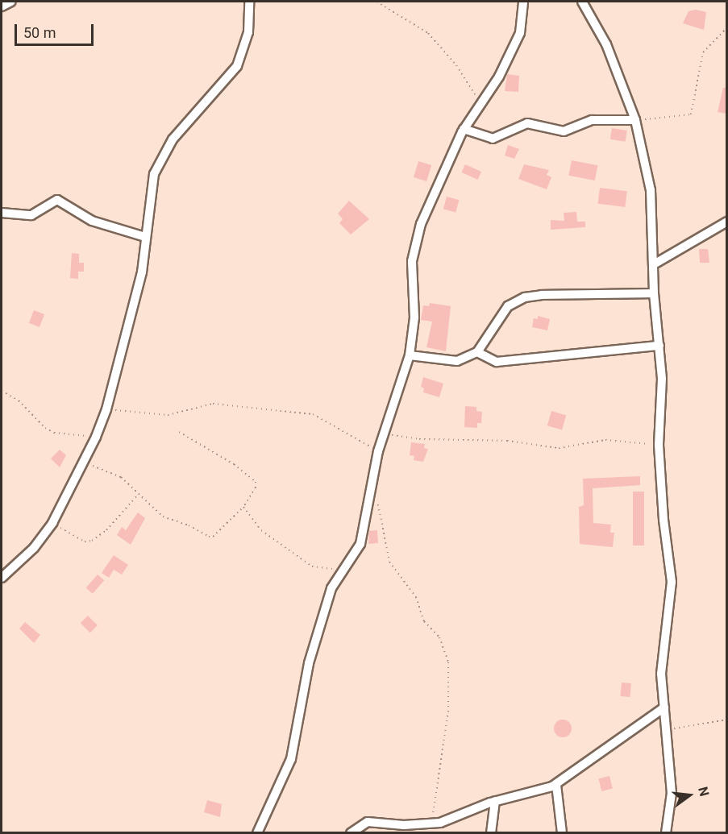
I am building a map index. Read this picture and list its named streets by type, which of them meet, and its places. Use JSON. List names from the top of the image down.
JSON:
{
  "scale_bar": "50 m",
  "north": "right"
}
